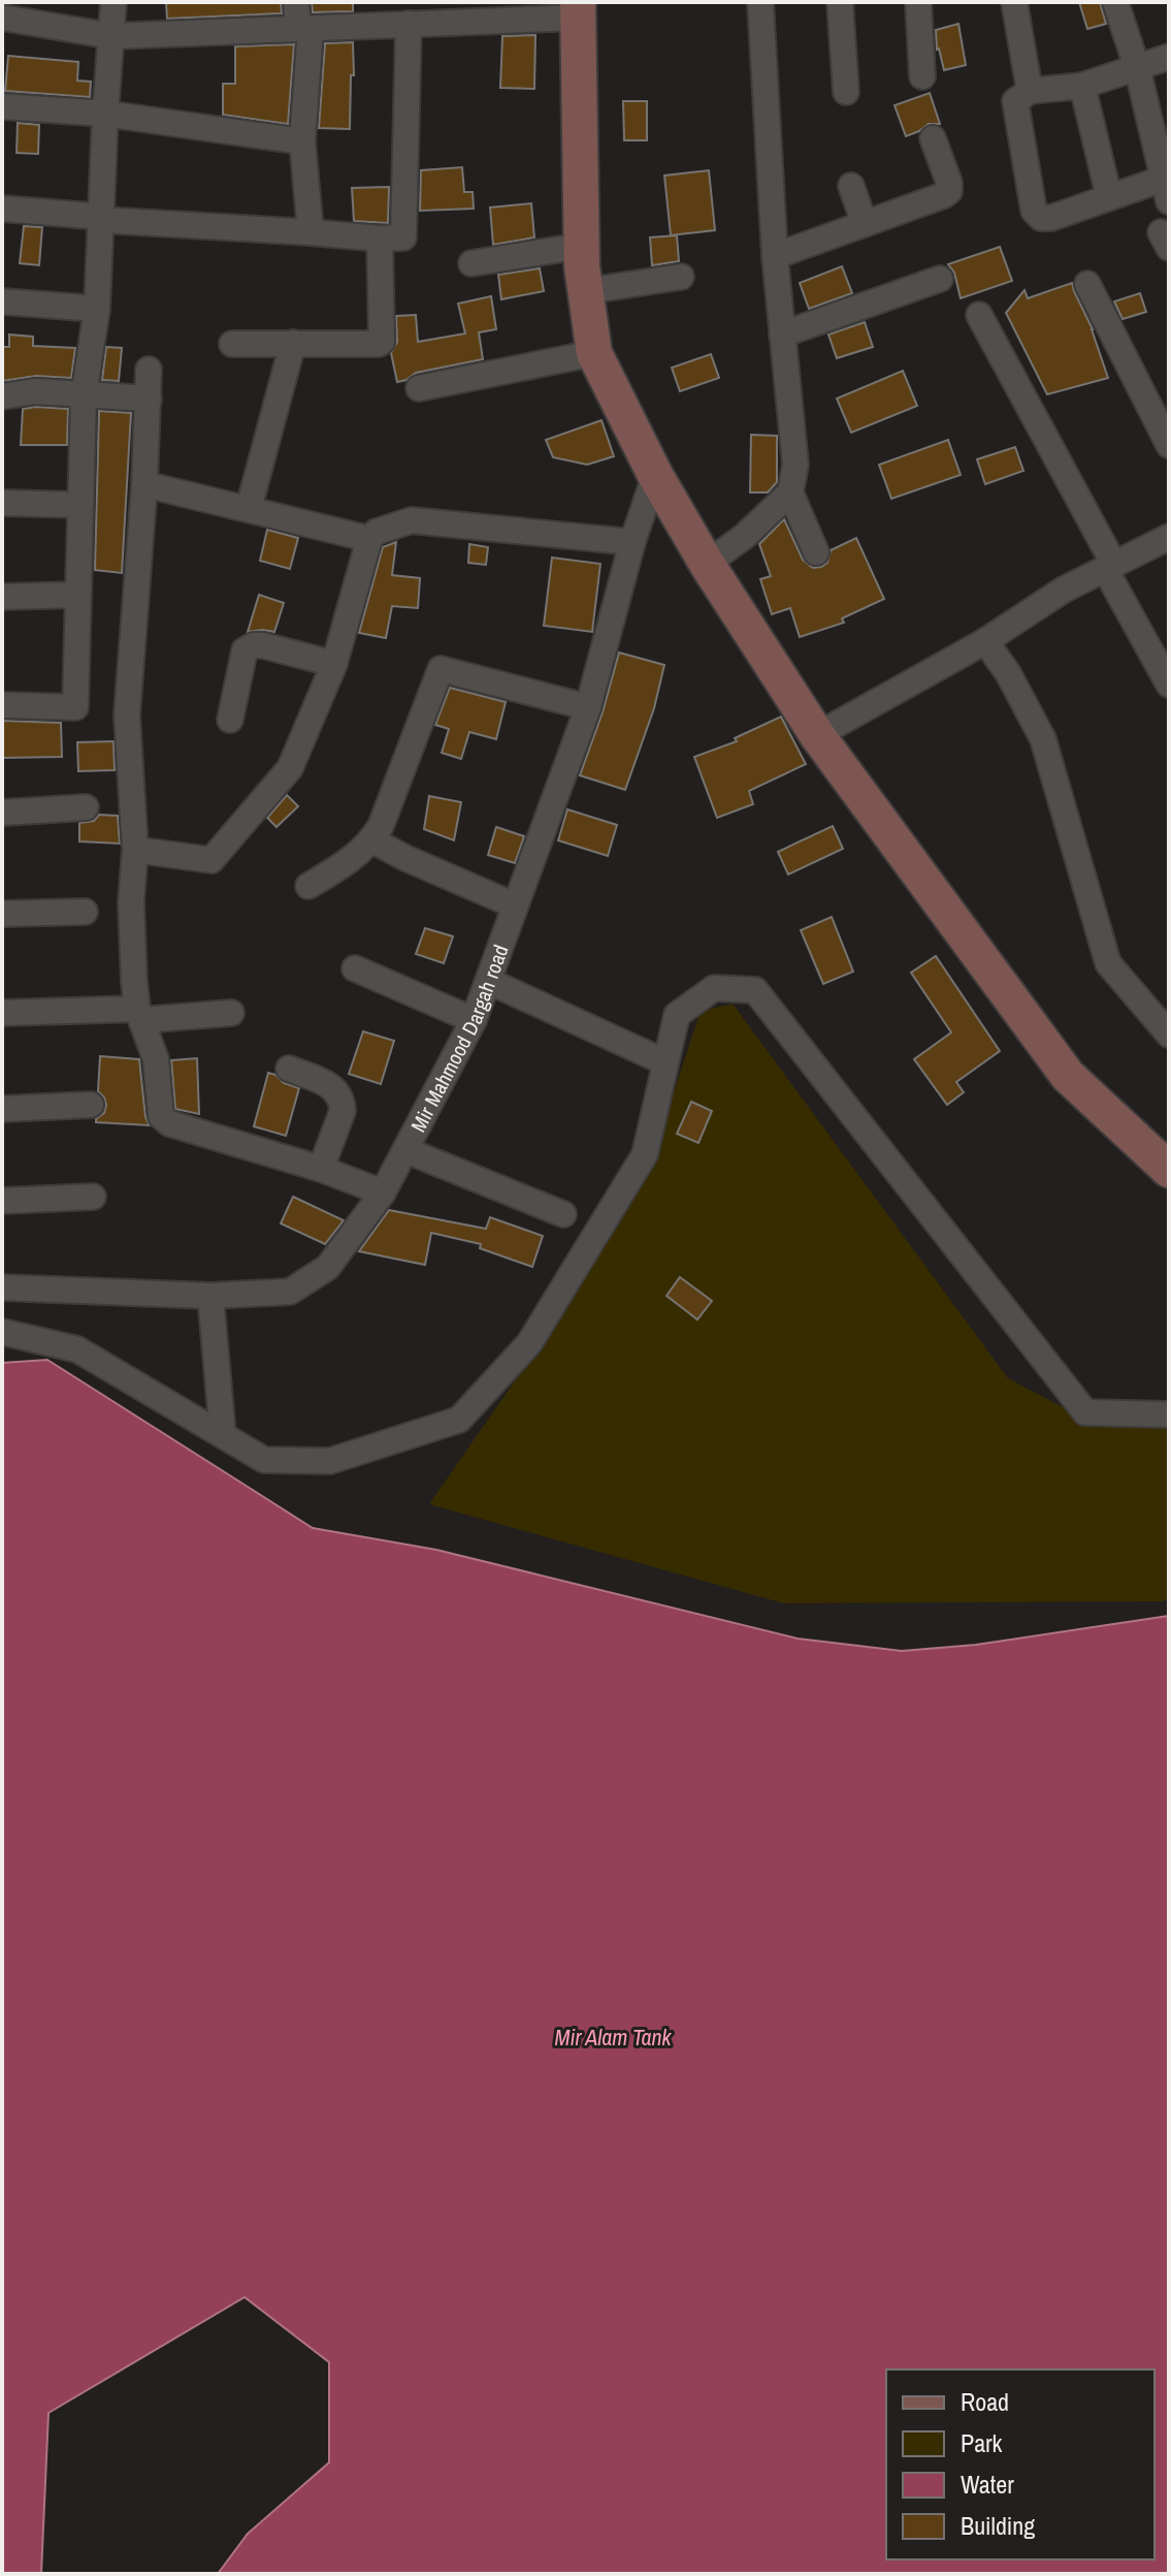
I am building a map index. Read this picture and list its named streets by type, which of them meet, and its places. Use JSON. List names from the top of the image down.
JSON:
{
  "streets": {
    "street": ["Mir Mahmood Dargah road"]
  },
  "water": ["Mir Alam Tank"],
  "legend": [
    "Road",
    "Park",
    "Water",
    "Building"
  ]
}
